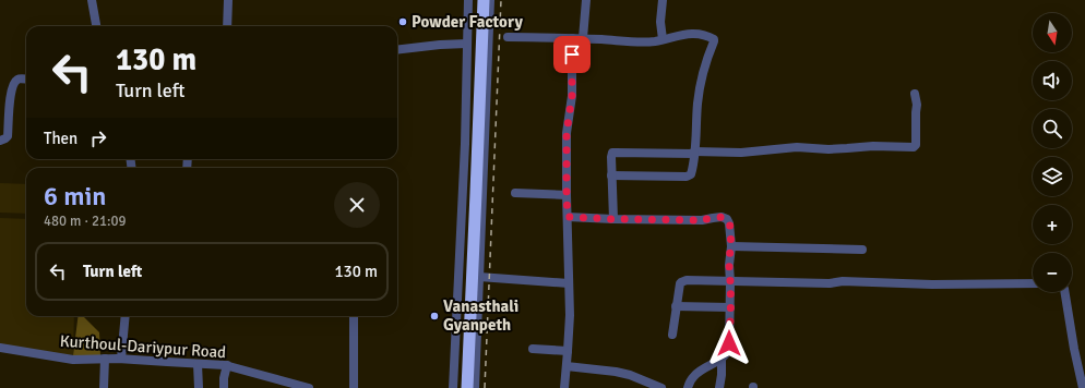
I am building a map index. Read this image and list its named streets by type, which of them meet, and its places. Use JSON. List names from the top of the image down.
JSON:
{
  "streets": {
    "street": ["Kurthoul-Dariypur Road"]
  },
  "places": ["Powder Factory", "Vanasthali Gyanpeth"],
  "north": "bottom",
  "page": {
    "map_buttons": ["+", "−"],
    "turn": ["130 m", "Turn left"],
    "then": "Then",
    "heading": ["6 min", "480 m · 21:09"],
    "list": [
      {
        "name": "Turn left",
        "value": "130 m"
      }
    ]
  }
}
